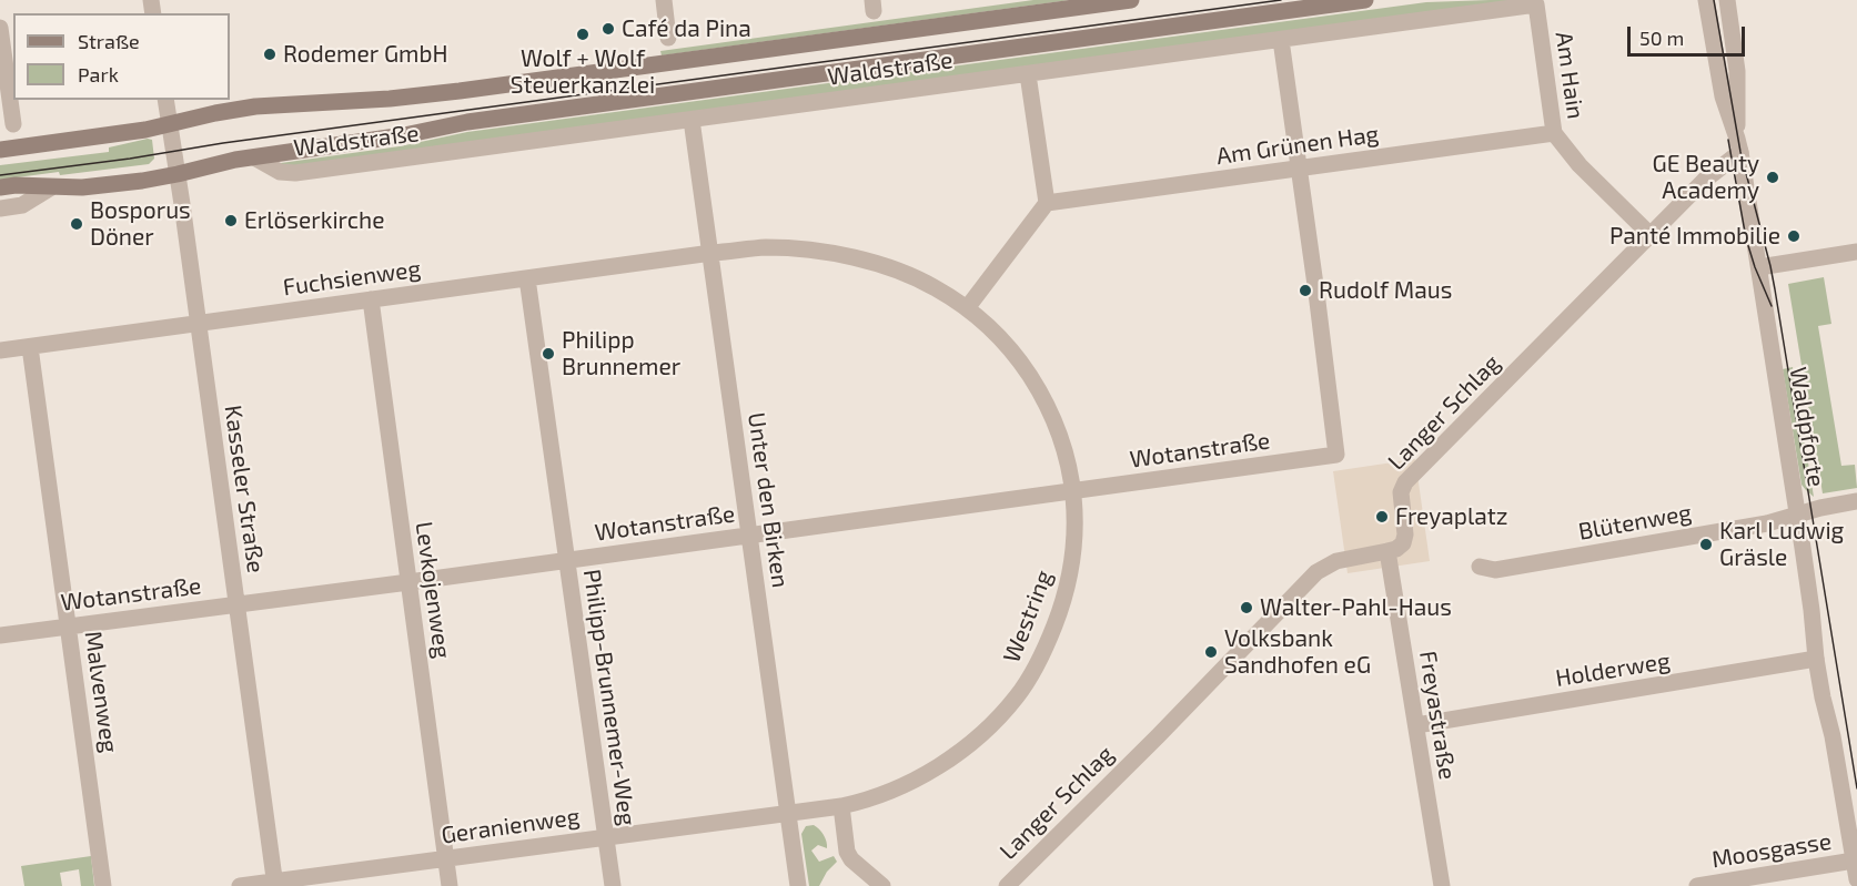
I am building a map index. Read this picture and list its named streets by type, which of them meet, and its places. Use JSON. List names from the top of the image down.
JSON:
{
  "streets": {
    "main road": ["Waldstraße"],
    "street": [
      "Am Hain",
      "Am Grünen Hag",
      "Fuchsienweg",
      "Langer Schlag",
      "Waldpforte",
      "Wotanstraße",
      "Kasseler Straße",
      "Unter den Birken",
      "Blütenweg",
      "Levkojenweg",
      "Westring",
      "Holderweg",
      "Malvenweg",
      "Philipp-Brunnemer-Weg",
      "Freyastraße",
      "Geranienweg",
      "Moosgasse"
    ]
  },
  "crossings": [
    ["Waldstraße", "Am Hain"],
    ["Waldstraße", "Kasseler Straße"],
    ["Waldstraße", "Unter den Birken"],
    ["Am Hain", "Am Grünen Hag"],
    ["Am Hain", "Langer Schlag"],
    ["Am Grünen Hag", "Wotanstraße"],
    ["Fuchsienweg", "Kasseler Straße"],
    ["Fuchsienweg", "Unter den Birken"],
    ["Fuchsienweg", "Levkojenweg"],
    ["Fuchsienweg", "Westring"],
    ["Fuchsienweg", "Malvenweg"],
    ["Fuchsienweg", "Philipp-Brunnemer-Weg"],
    ["Langer Schlag", "Waldpforte"],
    ["Langer Schlag", "Freyastraße"],
    ["Waldpforte", "Blütenweg"],
    ["Waldpforte", "Holderweg"],
    ["Waldpforte", "Moosgasse"],
    ["Wotanstraße", "Kasseler Straße"],
    ["Wotanstraße", "Unter den Birken"],
    ["Wotanstraße", "Levkojenweg"],
    ["Wotanstraße", "Westring"],
    ["Wotanstraße", "Malvenweg"],
    ["Wotanstraße", "Philipp-Brunnemer-Weg"],
    ["Kasseler Straße", "Geranienweg"],
    ["Unter den Birken", "Westring"],
    ["Unter den Birken", "Geranienweg"],
    ["Levkojenweg", "Geranienweg"],
    ["Westring", "Geranienweg"],
    ["Holderweg", "Freyastraße"],
    ["Philipp-Brunnemer-Weg", "Geranienweg"]
  ],
  "places": [
    "Café da Pina",
    "Wolf + Wolf Steuerkanzlei",
    "Rodemer GmbH",
    "GE Beauty Academy",
    "Erlöserkirche",
    "Bosporus Döner",
    "Panté Immobilie",
    "Rudolf Maus",
    "Philipp Brunnemer",
    "Freyaplatz",
    "Karl Ludwig Gräsle",
    "Walter-Pahl-Haus",
    "Volksbank Sandhofen eG"
  ],
  "legend": ["Straße", "Park"],
  "scale_bar": "50 m"
}
